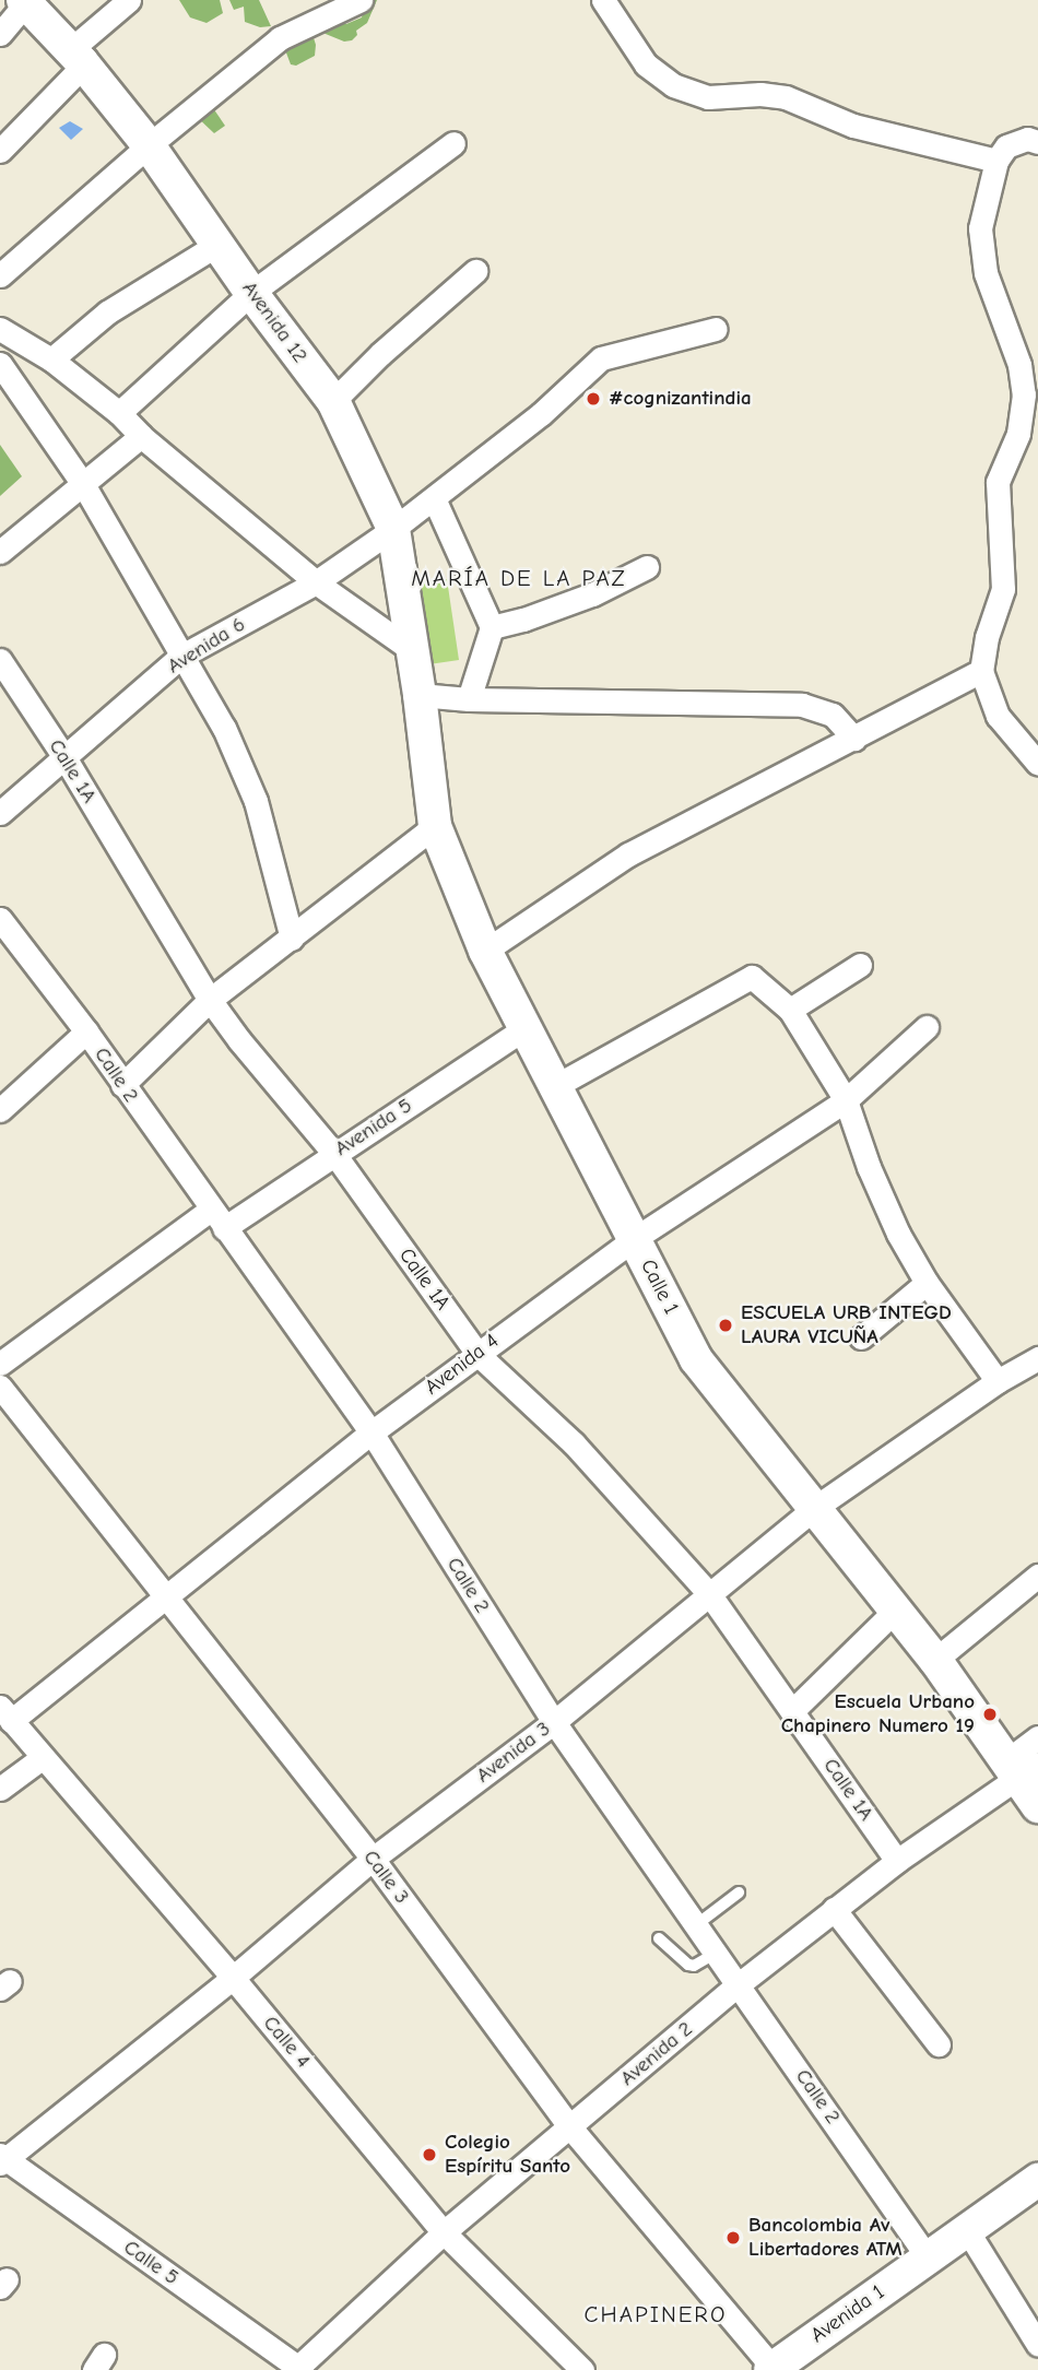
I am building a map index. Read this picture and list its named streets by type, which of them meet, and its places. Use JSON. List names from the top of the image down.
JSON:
{
  "streets": {
    "street": [
      "Avenida 12",
      "Avenida 6",
      "Calle 1A",
      "Calle 2",
      "Avenida 5",
      "Calle 1",
      "Avenida 4",
      "Avenida 3",
      "Calle 3",
      "Calle 4",
      "Avenida 2",
      "Calle 5",
      "Avenida 1"
    ]
  },
  "crossings": [
    ["Avenida 12", "Avenida 6"],
    ["Avenida 12", "Calle 1"],
    ["Avenida 6", "Calle 1A"],
    ["Calle 1A", "Avenida 5"],
    ["Calle 1A", "Avenida 4"],
    ["Calle 1A", "Avenida 3"],
    ["Calle 1A", "Avenida 2"],
    ["Calle 2", "Avenida 5"],
    ["Calle 2", "Avenida 4"],
    ["Calle 2", "Avenida 3"],
    ["Calle 2", "Avenida 2"],
    ["Calle 2", "Avenida 1"],
    ["Avenida 5", "Calle 1"],
    ["Calle 1", "Avenida 4"],
    ["Calle 1", "Avenida 3"],
    ["Calle 1", "Avenida 2"],
    ["Avenida 4", "Calle 3"],
    ["Avenida 4", "Calle 4"],
    ["Avenida 3", "Calle 3"],
    ["Avenida 3", "Calle 4"],
    ["Avenida 3", "Calle 5"],
    ["Calle 3", "Avenida 2"],
    ["Calle 3", "Avenida 1"],
    ["Calle 4", "Avenida 2"],
    ["Avenida 2", "Calle 5"]
  ],
  "districts": ["MARÍA DE LA PAZ", "CHAPINERO"],
  "places": [
    "#cognizantindia",
    "ESCUELA URB INTEGD LAURA VICUÑA",
    "Escuela Urbano Chapinero Numero 19",
    "Colegio Espíritu Santo",
    "Bancolombia Av Libertadores ATM"
  ]
}
